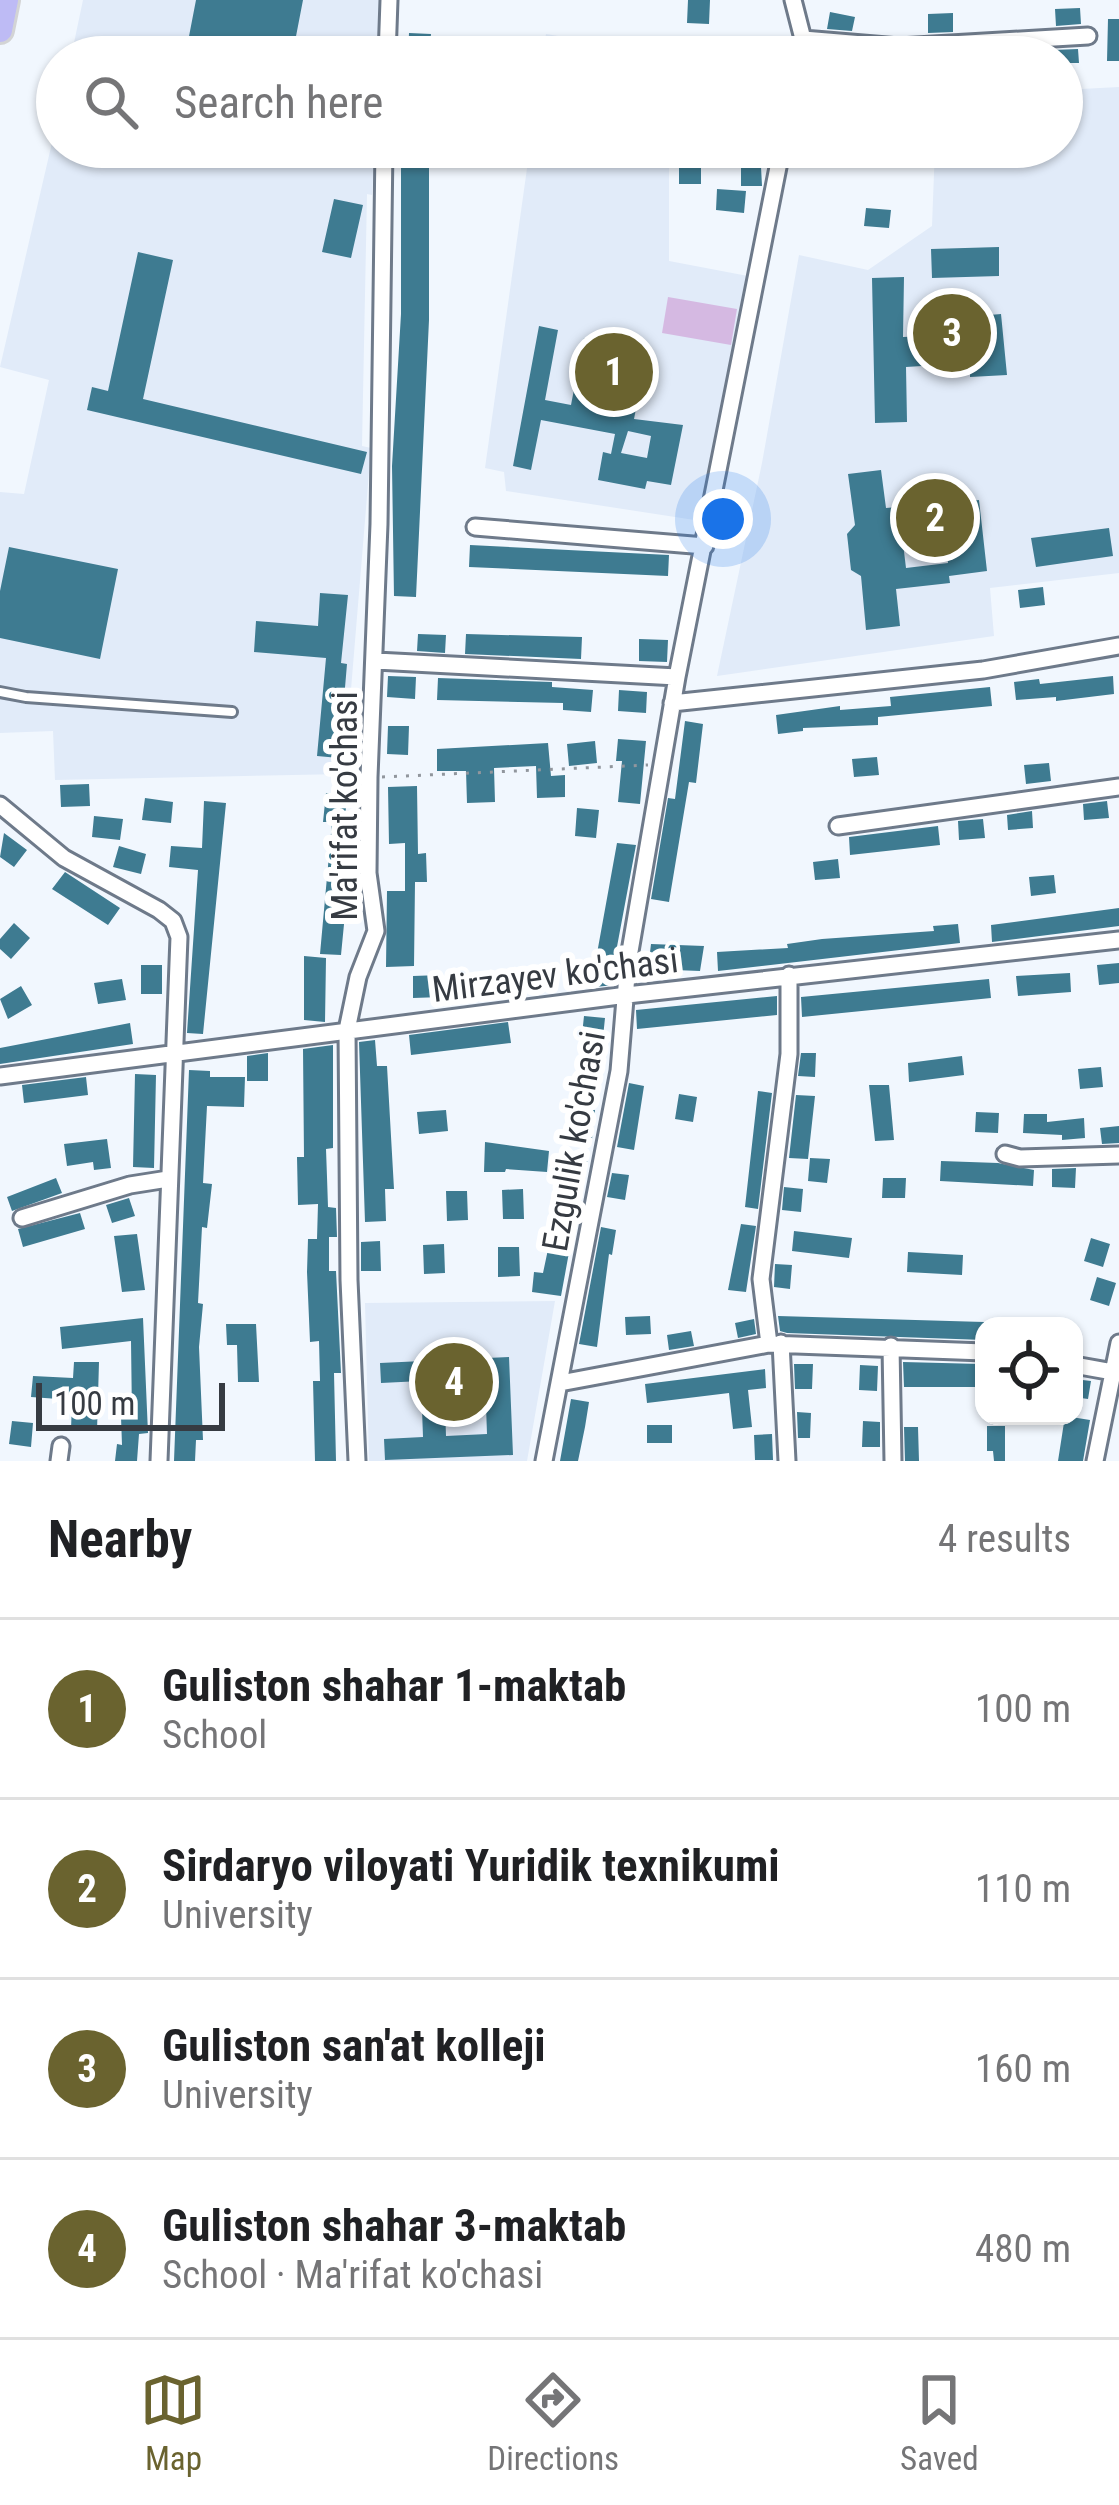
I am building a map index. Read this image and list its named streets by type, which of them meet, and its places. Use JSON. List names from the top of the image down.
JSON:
{
  "streets": {
    "street": ["Ma'rifat ko'chasi", "Mirzayev ko'chasi", "Ezgulik ko'chasi"]
  },
  "crossings": [
    ["Ma'rifat ko'chasi", "Mirzayev ko'chasi"],
    ["Mirzayev ko'chasi", "Ezgulik ko'chasi"]
  ],
  "scale_bar": "100 m",
  "page": {
    "search": "Search here",
    "pins": [
      "3",
      "1",
      "2",
      "4"
    ],
    "scale": "100 m",
    "heading": ["Nearby", "4 results"],
    "list": [
      {
        "mark": "1",
        "name": "Guliston shahar 1-maktab",
        "note": "School",
        "value": "100 m"
      },
      {
        "mark": "2",
        "name": "Sirdaryo viloyati Yuridik texnikumi",
        "note": "University",
        "value": "110 m"
      },
      {
        "mark": "3",
        "name": "Guliston san'at kolleji",
        "note": "University",
        "value": "160 m"
      },
      {
        "mark": "4",
        "name": "Guliston shahar 3-maktab",
        "note": "School · Ma'rifat ko'chasi",
        "value": "480 m"
      }
    ],
    "nav": ["Map", "Directions", "Saved"]
  }
}
